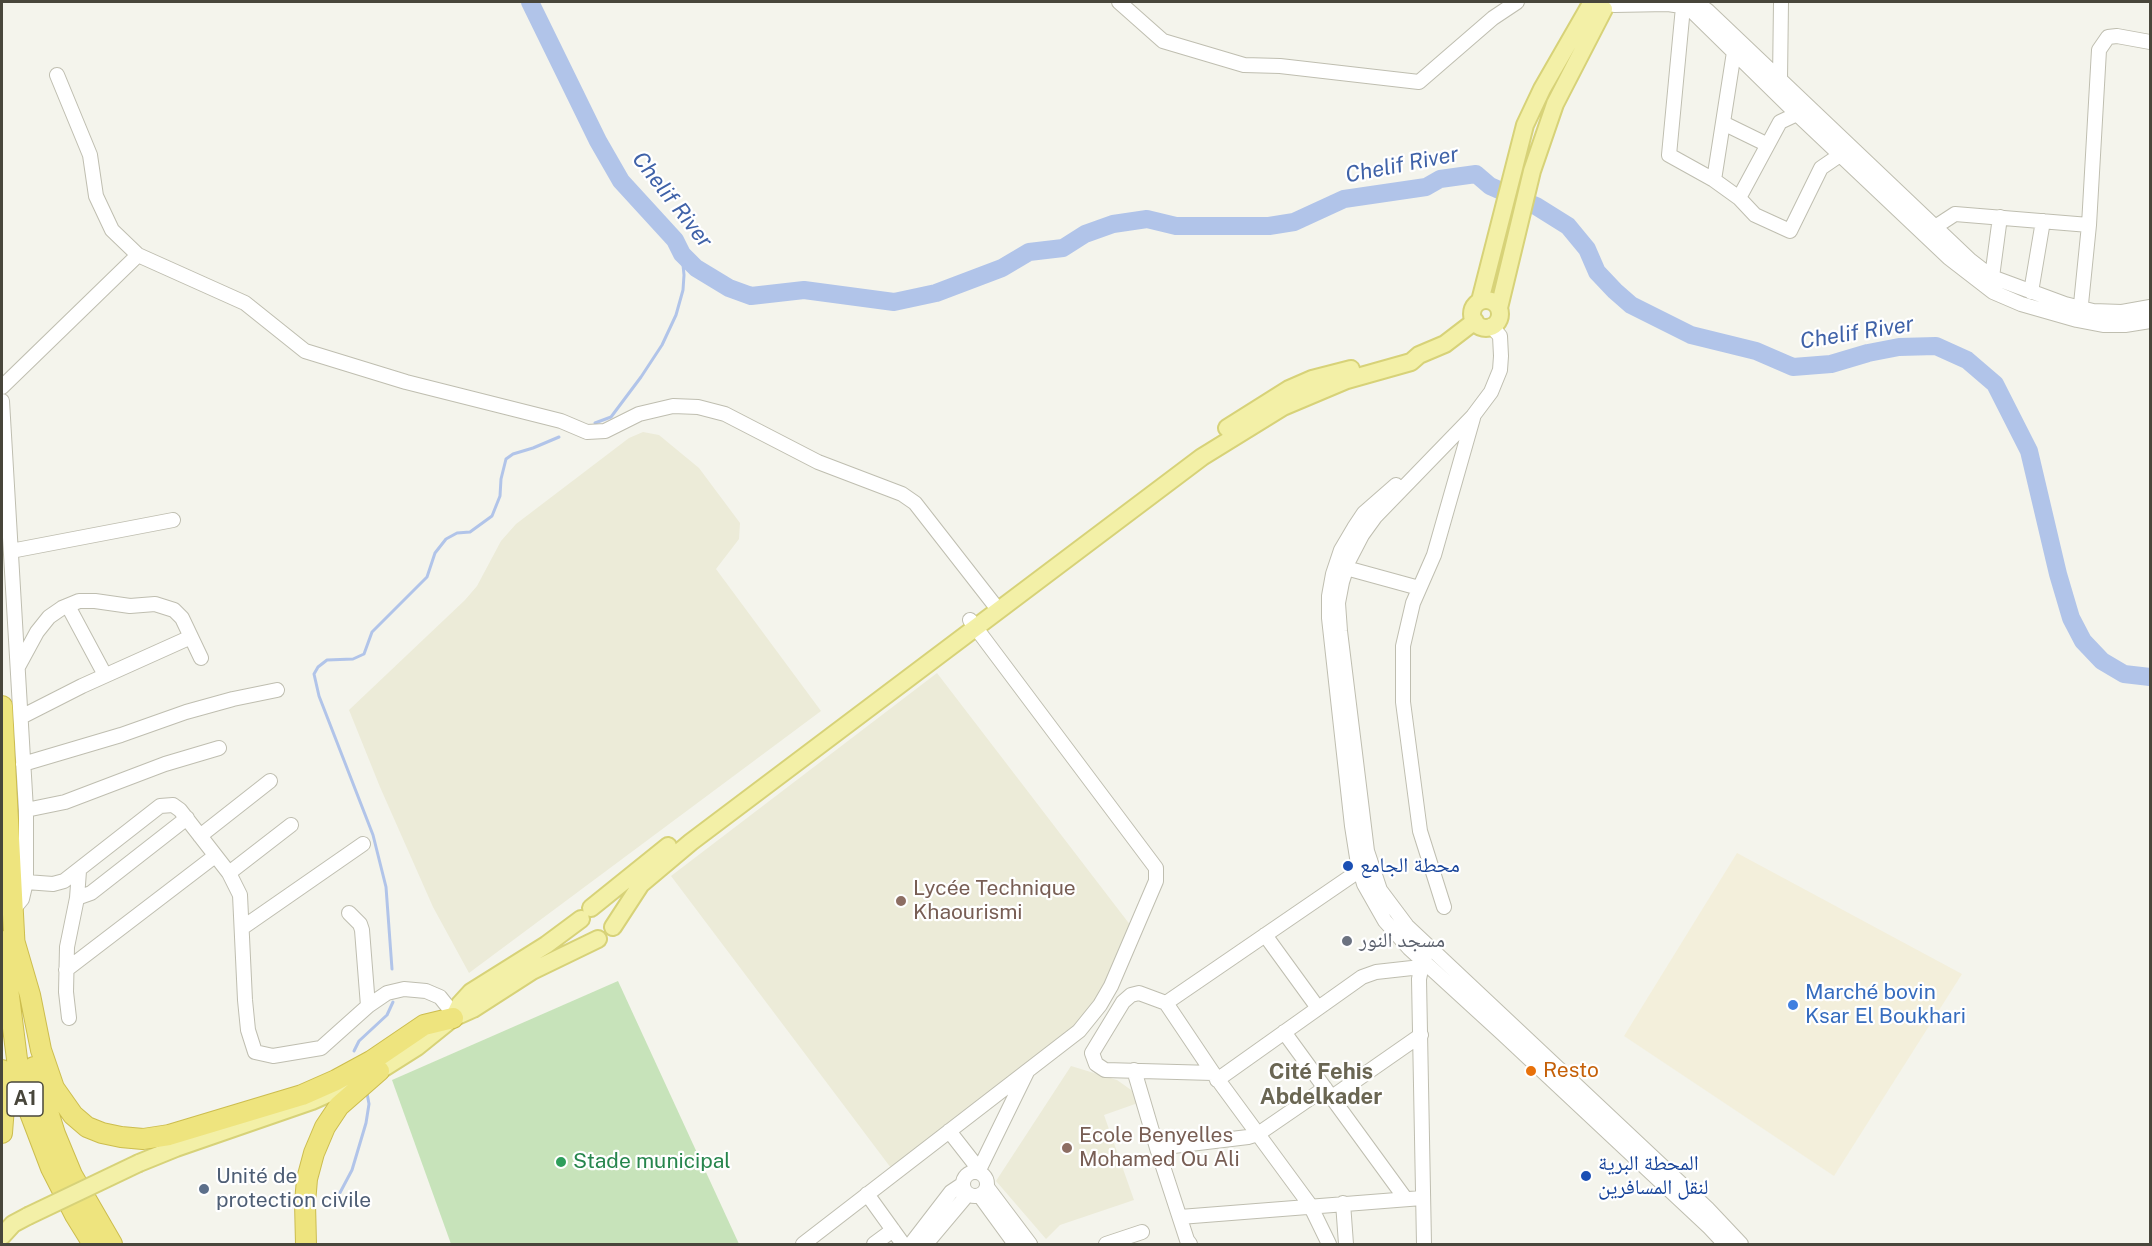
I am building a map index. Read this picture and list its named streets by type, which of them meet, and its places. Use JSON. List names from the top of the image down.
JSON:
{
  "streets": {
    "highway": ["A1"]
  },
  "districts": ["Cité Fehis Abdelkader"],
  "water": ["Chelif River"],
  "places": [
    "محطة الجامع",
    "Lycée Technique Khaourismi",
    "مسجد النور",
    "Marché bovin Ksar El Boukhari",
    "Resto",
    "Ecole Benyelles Mohamed Ou Ali",
    "Stade municipal",
    "المحطة البرية لنقل المسافرين",
    "Unité de protection civile"
  ]
}
